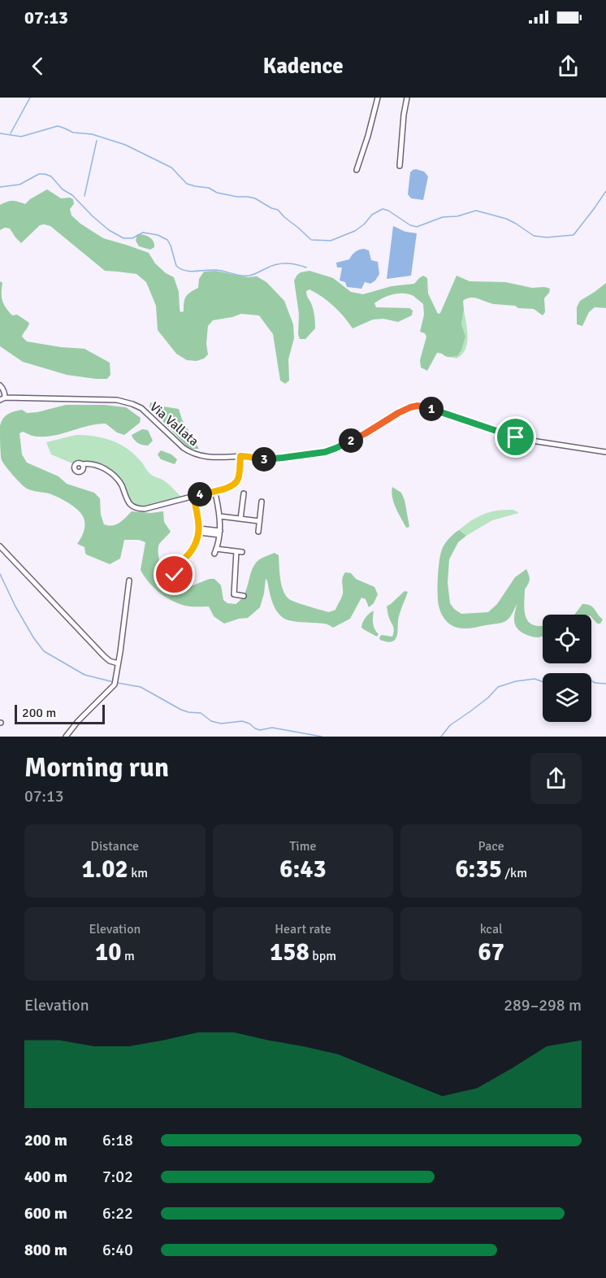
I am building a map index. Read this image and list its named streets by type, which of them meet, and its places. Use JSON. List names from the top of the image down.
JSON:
{
  "streets": {
    "street": ["Via Vallata"]
  },
  "scale_bar": "200 m",
  "page": {
    "status": "07:13",
    "header": "Kadence",
    "pins": [
      "1",
      "2",
      "3",
      "4"
    ],
    "scale": "200 m",
    "heading": ["Morning run", "07:13"],
    "stats": [
      ["Distance", "1.02 km"],
      ["Time", "6:43"],
      ["Pace", "6:35 /km"],
      ["Elevation", "10 m"],
      ["Heart rate", "158 bpm"],
      ["kcal", "67"]
    ],
    "chart": ["Elevation", "289–298 m"],
    "list": [
      {
        "name": "200 m",
        "note": "6:18"
      },
      {
        "name": "400 m",
        "note": "7:02"
      },
      {
        "name": "600 m",
        "note": "6:22"
      },
      {
        "name": "800 m",
        "note": "6:40"
      }
    ]
  }
}
